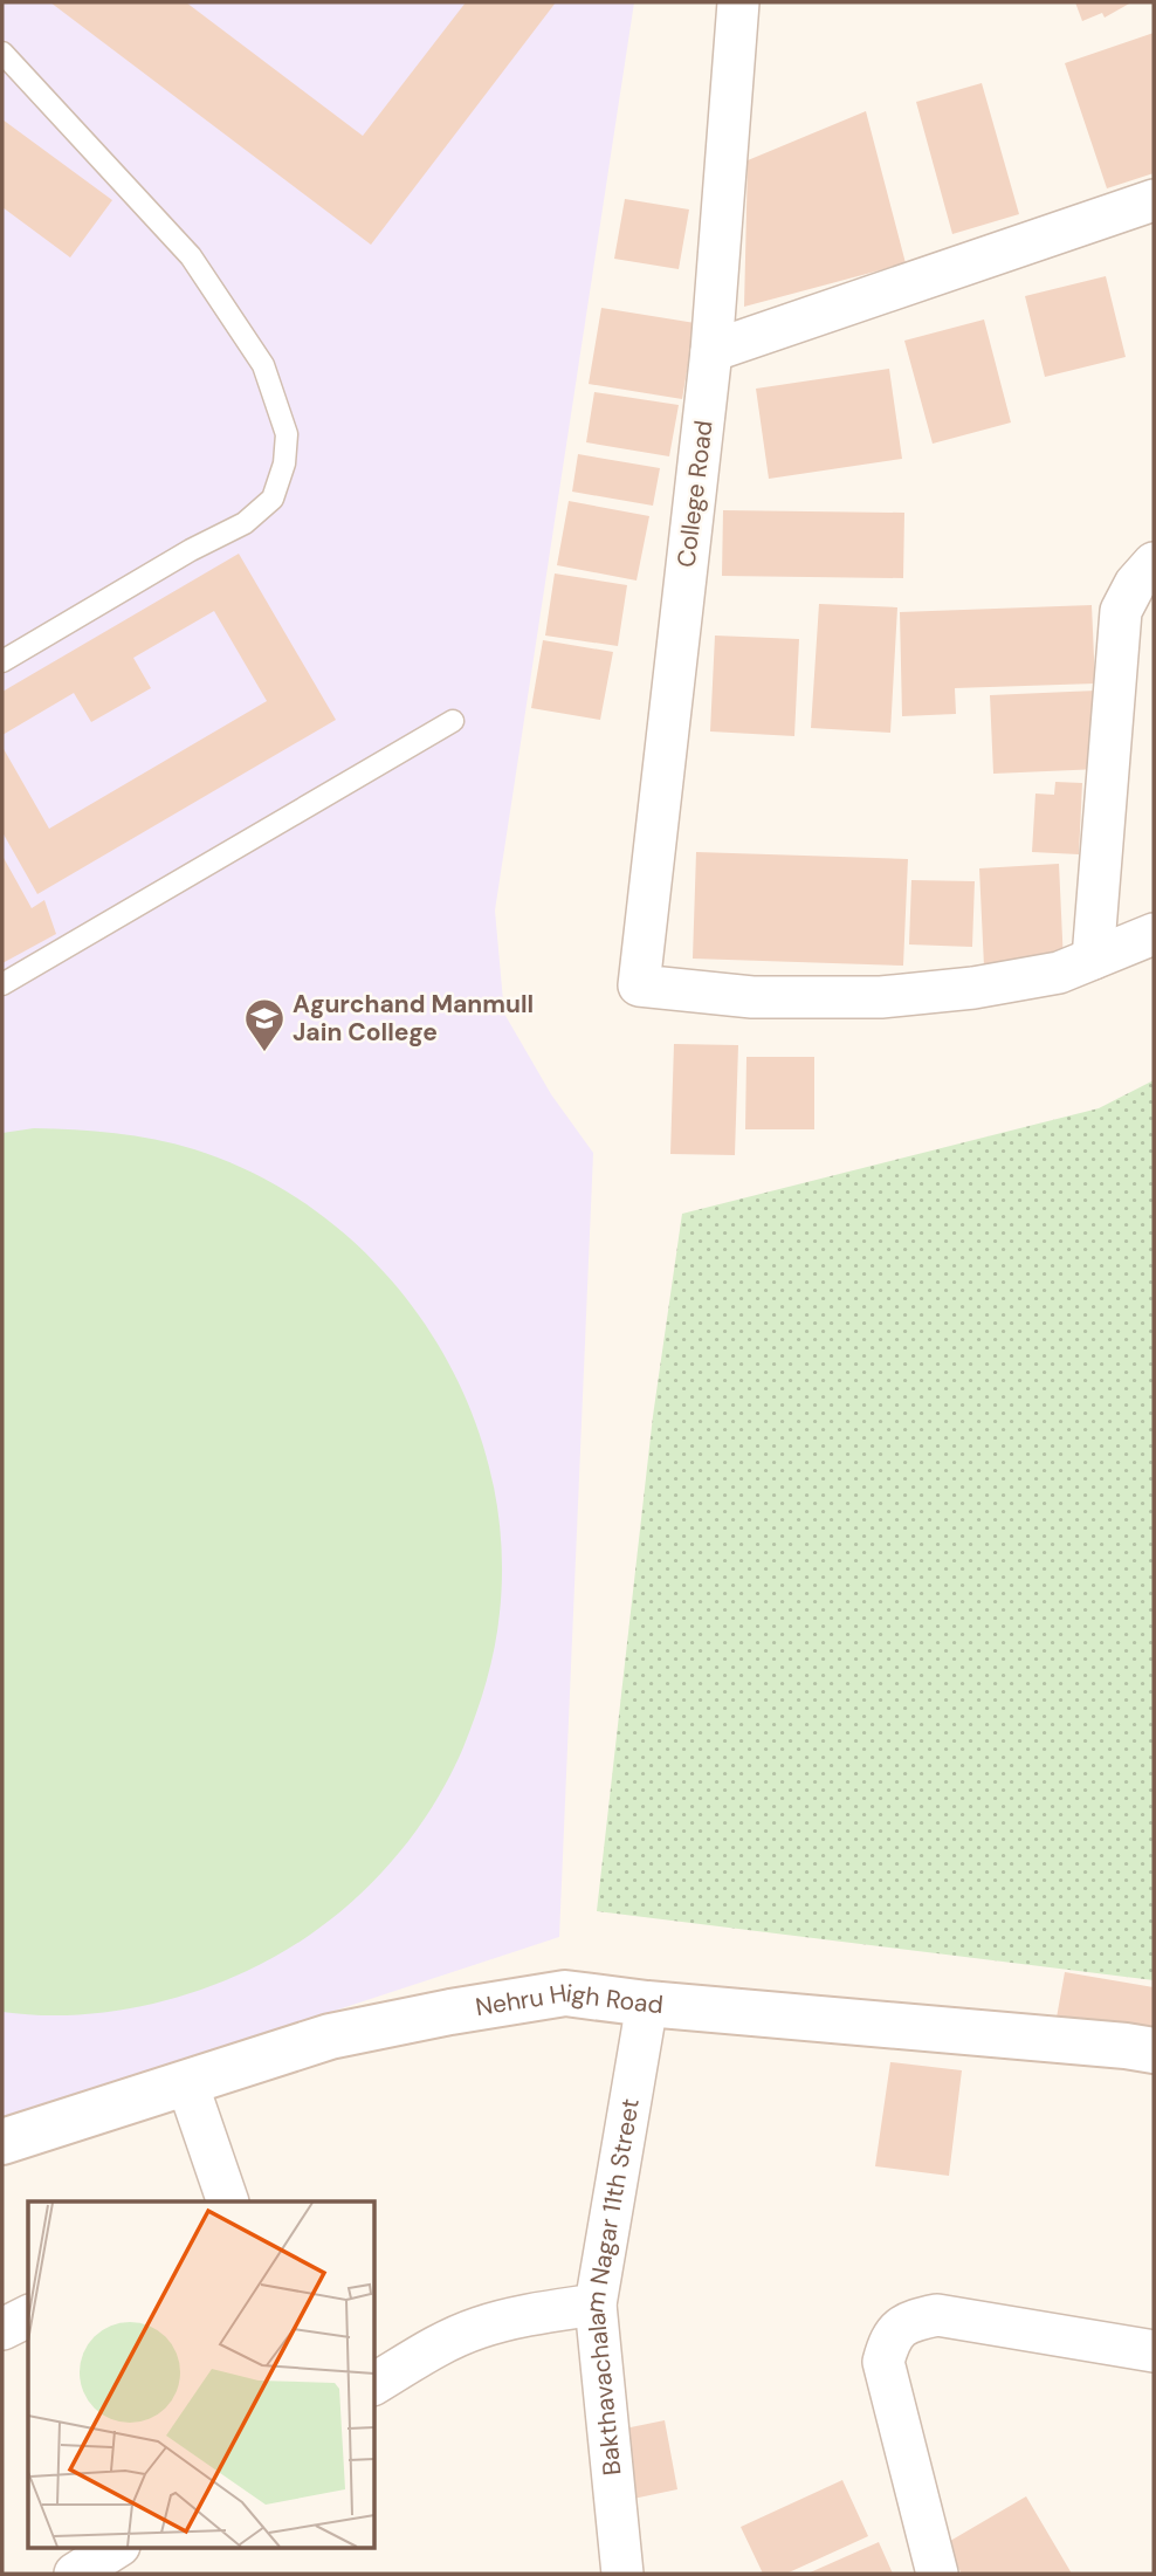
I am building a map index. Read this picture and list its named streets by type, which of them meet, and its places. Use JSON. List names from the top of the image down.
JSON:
{
  "streets": {
    "street": ["College Road", "Nehru High Road", "Bakthavachalam Nagar 11th Street"]
  },
  "crossings": [
    ["Nehru High Road", "Bakthavachalam Nagar 11th Street"]
  ],
  "places": {
    "school or university": ["Agurchand Manmull Jain College"]
  }
}
